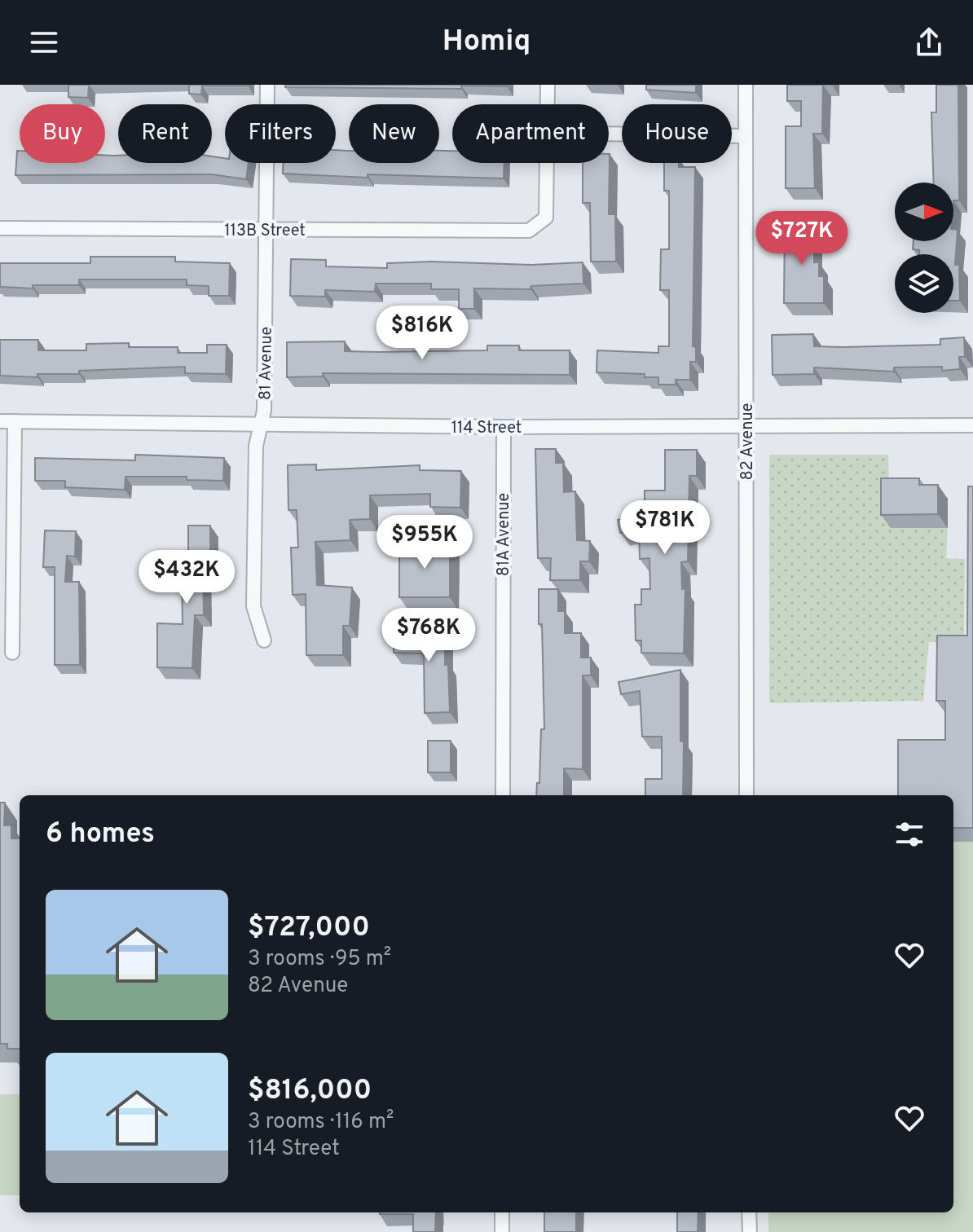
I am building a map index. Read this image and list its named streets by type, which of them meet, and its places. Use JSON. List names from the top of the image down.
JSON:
{
  "streets": {
    "street": [
      "113B Street",
      "81 Avenue",
      "114 Street",
      "82 Avenue",
      "81A Avenue"
    ]
  },
  "crossings": [
    ["113B Street", "81 Avenue"],
    ["81 Avenue", "114 Street"],
    ["114 Street", "82 Avenue"],
    ["114 Street", "81A Avenue"]
  ],
  "north": "right",
  "page": {
    "header": "Homiq",
    "chip": [
      "Buy",
      "Rent",
      "Filters",
      "New",
      "Apartment",
      "House"
    ],
    "price": [
      "$727K",
      "$816K",
      "$781K",
      "$955K",
      "$432K",
      "$768K"
    ],
    "heading": "6 homes",
    "list": [
      {
        "name": "$727,000",
        "note": "3 rooms · 95 m² · 82 Avenue"
      },
      {
        "name": "$816,000",
        "note": "3 rooms · 116 m² · 114 Street"
      }
    ]
  }
}
